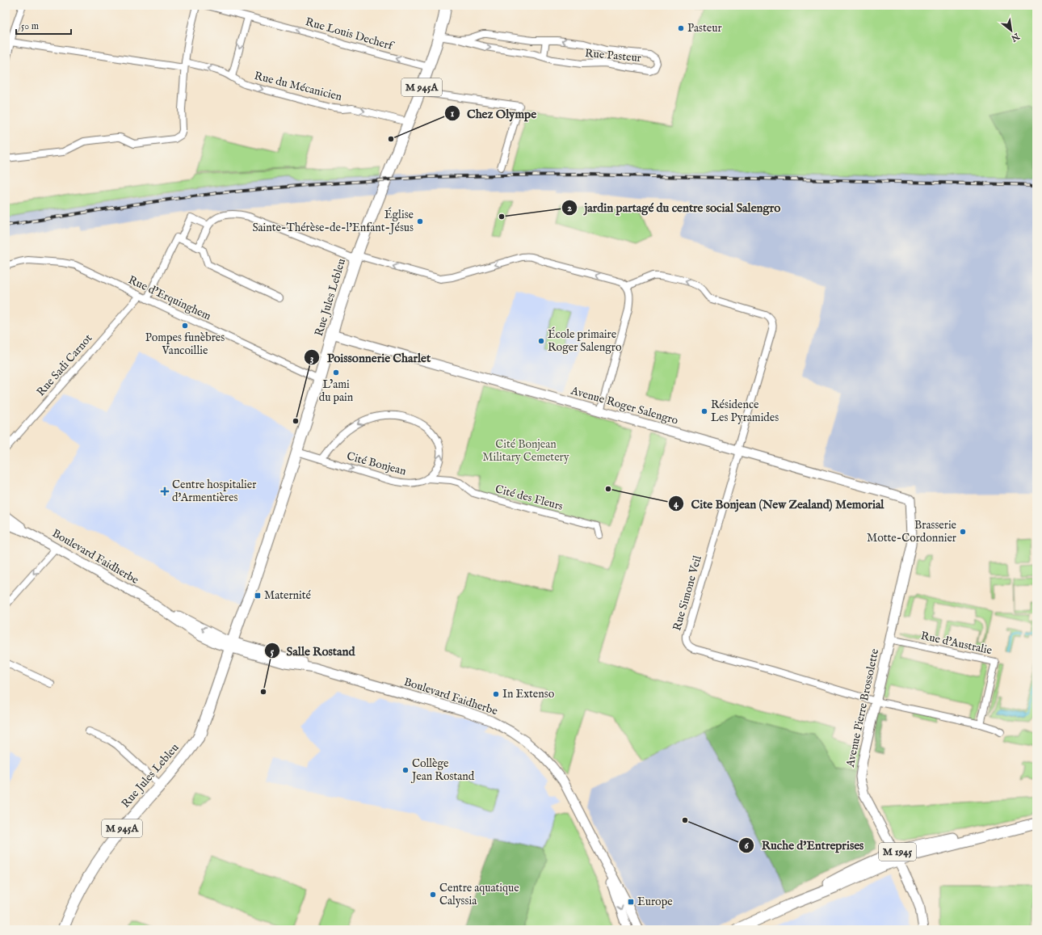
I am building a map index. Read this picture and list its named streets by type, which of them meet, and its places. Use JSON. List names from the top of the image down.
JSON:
{
  "streets": {
    "main road": ["M 945A", "Rue Jules Lebleu", "M 1945"],
    "street": [
      "Rue Louis Decherf",
      "Rue Pasteur",
      "Rue du Mécanicien",
      "Rue d'Erquinghem",
      "Rue Sadi Carnot",
      "Avenue Roger Salengro",
      "Cité Bonjean",
      "Cité des Fleurs",
      "Boulevard Faidherbe",
      "Rue Simone Veil",
      "Rue d'Australie",
      "Avenue Pierre Brossolette"
    ]
  },
  "crossings": [
    ["Rue Louis Decherf", "M 945A"],
    ["Rue Pasteur", "M 945A"],
    ["Rue du Mécanicien", "M 945A"],
    ["Rue du Mécanicien", "Rue Jules Lebleu"],
    ["M 945A", "Rue Jules Lebleu"],
    ["Rue Jules Lebleu", "Rue d'Erquinghem"],
    ["Rue Jules Lebleu", "Avenue Roger Salengro"],
    ["Rue Jules Lebleu", "Cité Bonjean"],
    ["Rue Jules Lebleu", "Boulevard Faidherbe"],
    ["Rue d'Erquinghem", "Rue Sadi Carnot"],
    ["Avenue Roger Salengro", "Rue Simone Veil"],
    ["Avenue Roger Salengro", "Avenue Pierre Brossolette"],
    ["Cité Bonjean", "Cité des Fleurs"],
    ["Rue Simone Veil", "Avenue Pierre Brossolette"],
    ["Rue d'Australie", "Avenue Pierre Brossolette"],
    ["Avenue Pierre Brossolette", "M 1945"]
  ],
  "one_way": ["Rue Louis Decherf"],
  "parks": ["Cité Bonjean Military Cemetery"],
  "places": {
    "other": [
      "Pasteur",
      "Chez Olympe",
      "jardin partagé du centre social Salengro",
      "Église Sainte-Thérèse-de-l'Enfant-Jésus",
      "Pompes funèbres Vancoillie",
      "École primaire Roger Salengro",
      "L’ami du pain",
      "Résidence Les Pyramides",
      "Poissonnerie Charlet",
      "Cite Bonjean (New Zealand) Memorial",
      "Brasserie Motte-Cordonnier",
      "Salle Rostand",
      "In Extenso",
      "Collège Jean Rostand",
      "Ruche d'Entreprises",
      "Centre aquatique Calyssia"
    ],
    "health": ["Centre hospitalier d'Armentières"],
    "transit": ["Maternité", "Europe"]
  },
  "scale_bar": "50 m",
  "north": "bottom right"
}
